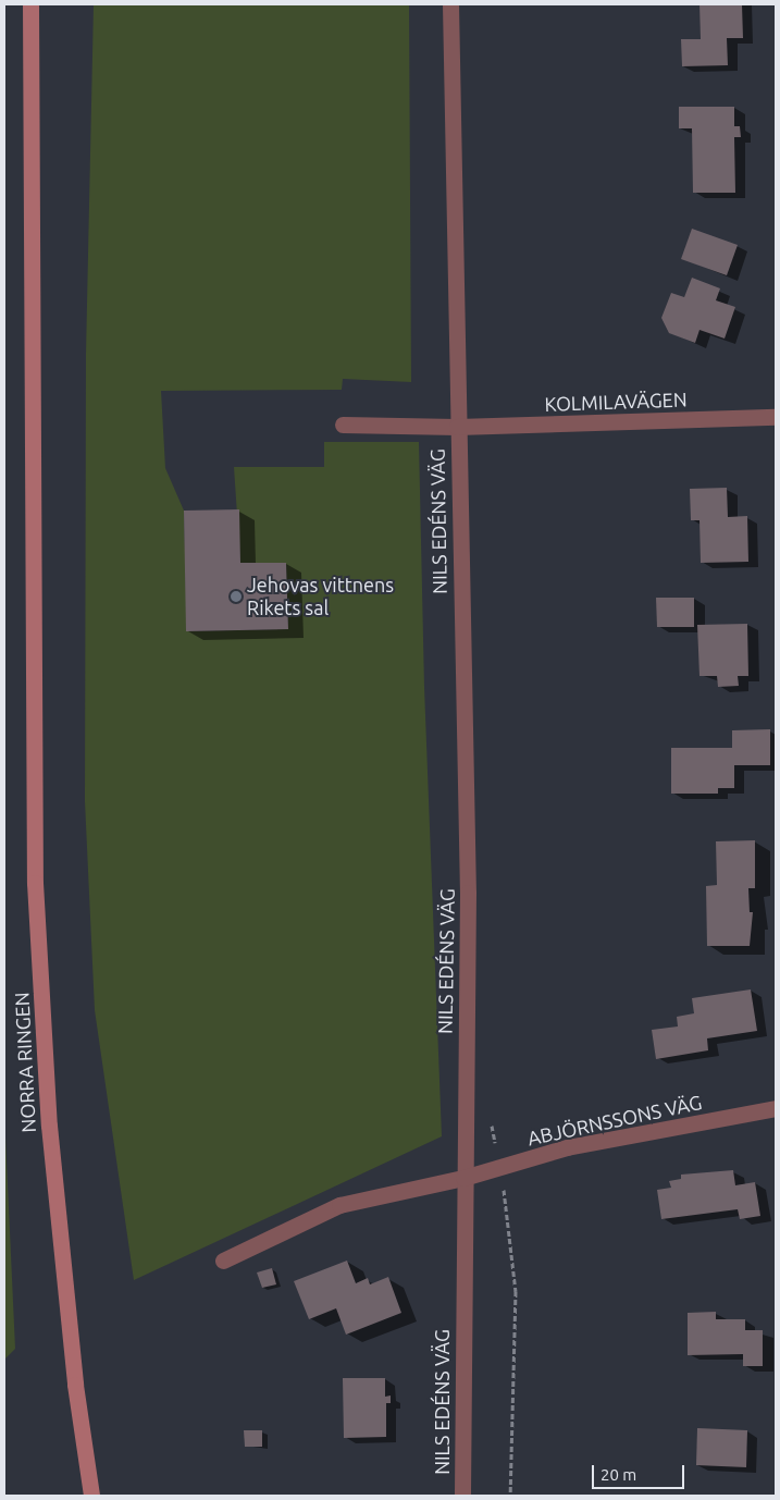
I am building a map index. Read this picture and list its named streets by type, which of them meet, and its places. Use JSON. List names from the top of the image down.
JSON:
{
  "streets": {
    "main road": ["NORRA RINGEN"],
    "street": ["KOLMILAVÄGEN", "NILS EDÉNS VÄG", "ABJÖRNSSONS VÄG"]
  },
  "crossings": [
    ["KOLMILAVÄGEN", "NILS EDÉNS VÄG"],
    ["NILS EDÉNS VÄG", "ABJÖRNSSONS VÄG"]
  ],
  "places": ["Jehovas vittnens Rikets sal"],
  "scale_bar": "20 m"
}
